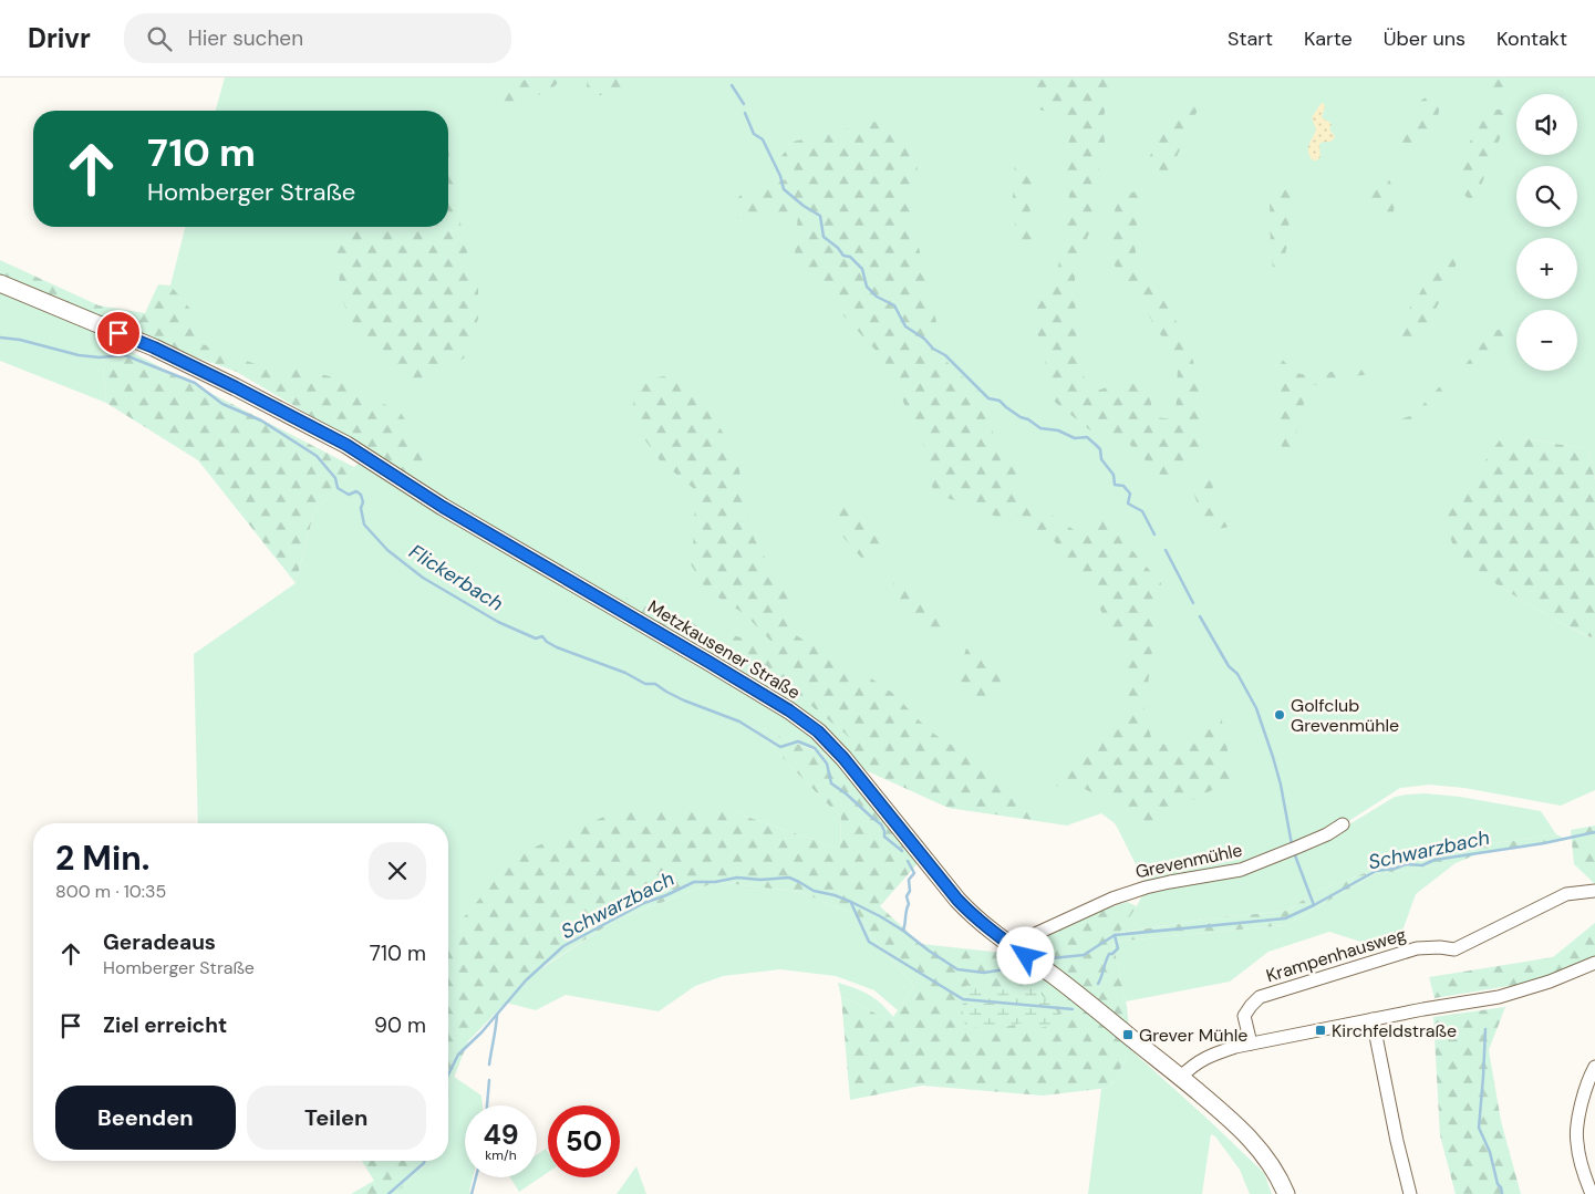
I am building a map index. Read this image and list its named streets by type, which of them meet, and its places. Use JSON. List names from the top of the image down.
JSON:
{
  "streets": {
    "main road": ["Metzkausener Straße"],
    "street": ["Grevenmühle", "Krampenhausweg"]
  },
  "crossings": [
    ["Metzkausener Straße", "Grevenmühle"]
  ],
  "water": ["Flickerbach", "Schwarzbach"],
  "places": {
    "other": ["Golfclub Grevenmühle"],
    "transit": ["Kirchfeldstraße", "Grever Mühle"]
  },
  "page": {
    "header": "Drivr",
    "search": "Hier suchen",
    "nav": [
      "Start",
      "Karte",
      "Über uns",
      "Kontakt"
    ],
    "map_buttons": ["+", "−"],
    "turn": ["710 m", "Homberger Straße"],
    "heading": ["2 Min.", "800 m · 10:35"],
    "list": [
      {
        "name": "Geradeaus",
        "note": "Homberger Straße",
        "value": "710 m"
      },
      {
        "name": "Ziel erreicht",
        "value": "90 m"
      }
    ],
    "buttons": ["Beenden", "Teilen"],
    "speed": "49 km/h",
    "limit": "50"
  }
}
